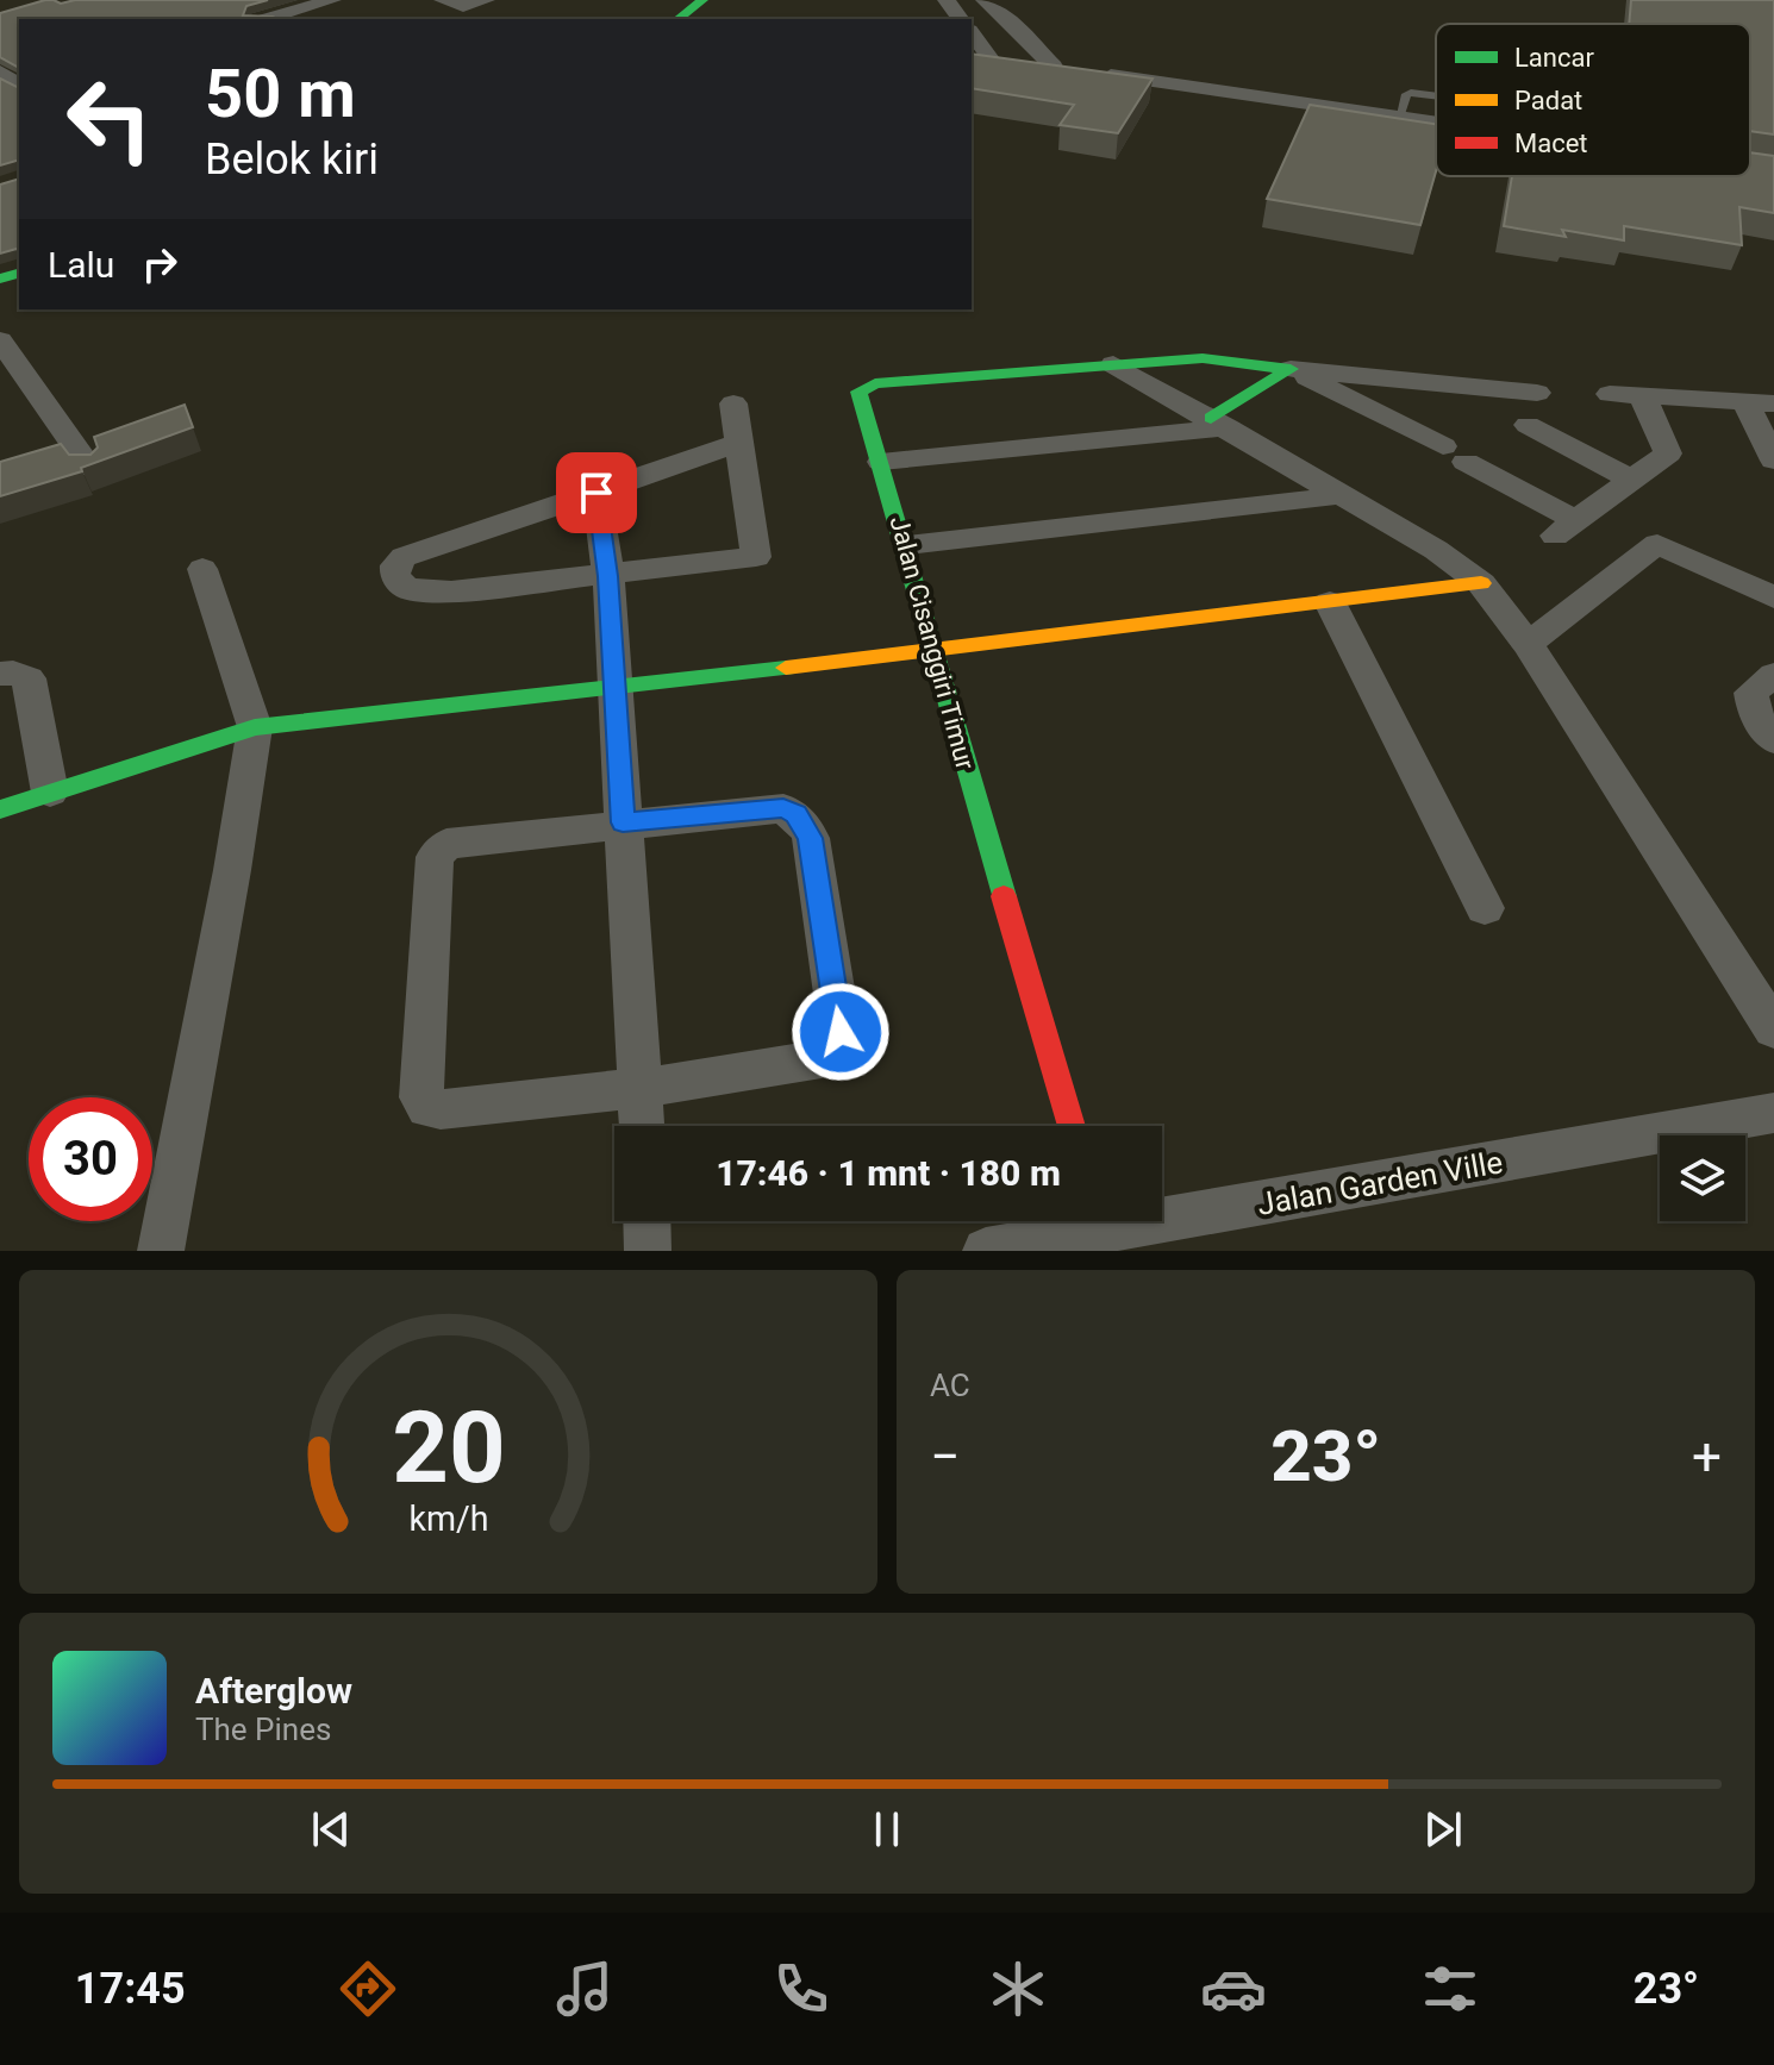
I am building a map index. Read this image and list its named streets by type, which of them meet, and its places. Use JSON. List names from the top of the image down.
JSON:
{
  "streets": {
    "street": ["Jalan Cisanggiri Timur", "Jalan Garden Ville"]
  },
  "legend": ["Lancar", "Padat", "Macet"],
  "page": {
    "turn": ["50 m", "Belok kiri"],
    "then": "Lalu",
    "limit": "30",
    "trip": "17:46 · 1 mnt · 180 m",
    "tile": "AC",
    "heat": ["−", "23°", "+"],
    "song": ["Afterglow", "The Pines"],
    "tabs": ["17:45", "23°"],
    "gauge": ["20", "km/h"]
  }
}
